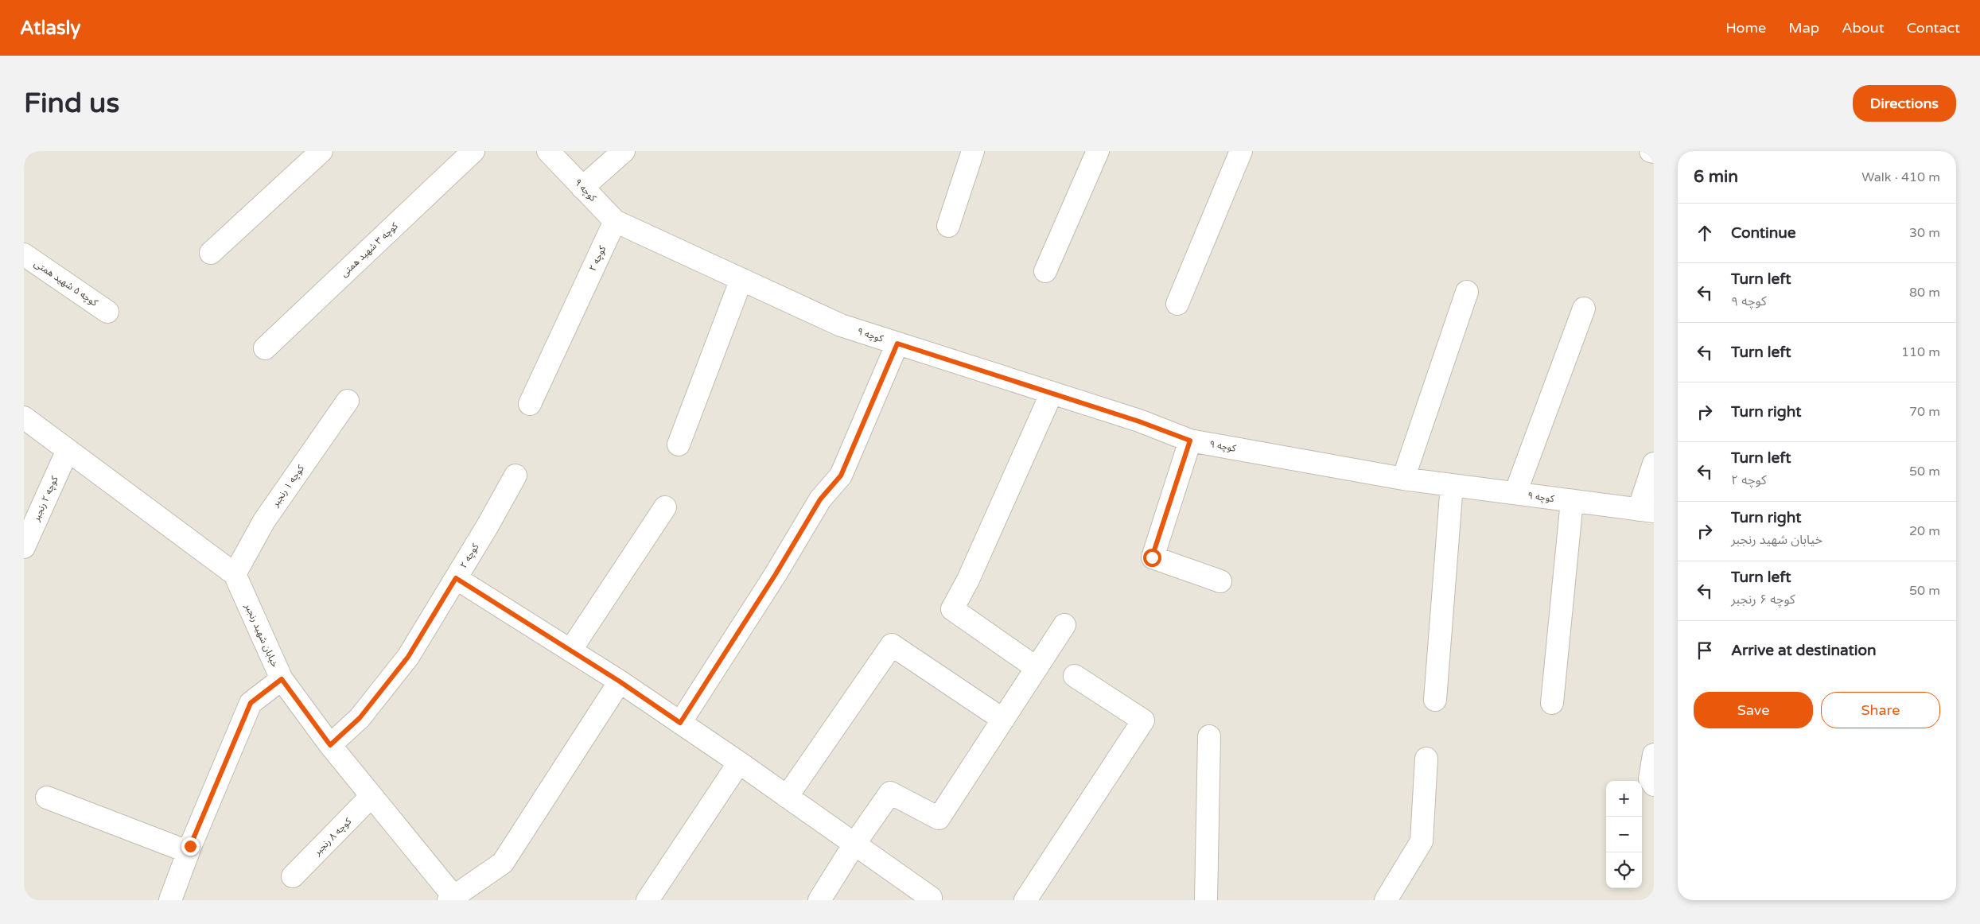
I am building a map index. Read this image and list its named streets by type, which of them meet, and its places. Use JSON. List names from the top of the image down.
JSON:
{
  "streets": {
    "street": [
      "کوچه ۹",
      "کوچه ۳ شهید همتی",
      "کوچه ۲",
      "کوچه ۵ شهید همتی",
      "کوچه ۱ رنجبر",
      "کوچه ۲ رنجبر",
      "خیابان شهید رنجبر",
      "کوچه ۸ رنجبر"
    ]
  },
  "crossings": [
    ["کوچه ۹", "کوچه ۲"],
    ["کوچه ۲", "خیابان شهید رنجبر"],
    ["کوچه ۱ رنجبر", "خیابان شهید رنجبر"],
    ["کوچه ۲ رنجبر", "خیابان شهید رنجبر"],
    ["خیابان شهید رنجبر", "کوچه ۸ رنجبر"]
  ],
  "page": {
    "header": "Atlasly",
    "nav": [
      "Home",
      "Map",
      "About",
      "Contact"
    ],
    "buttons": [
      "Directions",
      ["Save", "Share"]
    ],
    "title": "Find us",
    "heading": ["6 min", "Walk · 410 m"],
    "list": [
      ["Continue", "30 m"],
      ["Turn left", "کوچه ۹", "80 m"],
      ["Turn left", "110 m"],
      ["Turn right", "70 m"],
      ["Turn left", "کوچه ۲", "50 m"],
      ["Turn right", "خیابان شهید رنجبر", "20 m"],
      ["Turn left", "کوچه ۶ رنجبر", "50 m"],
      "Arrive at destination"
    ],
    "map_buttons": ["+", "−"]
  }
}
